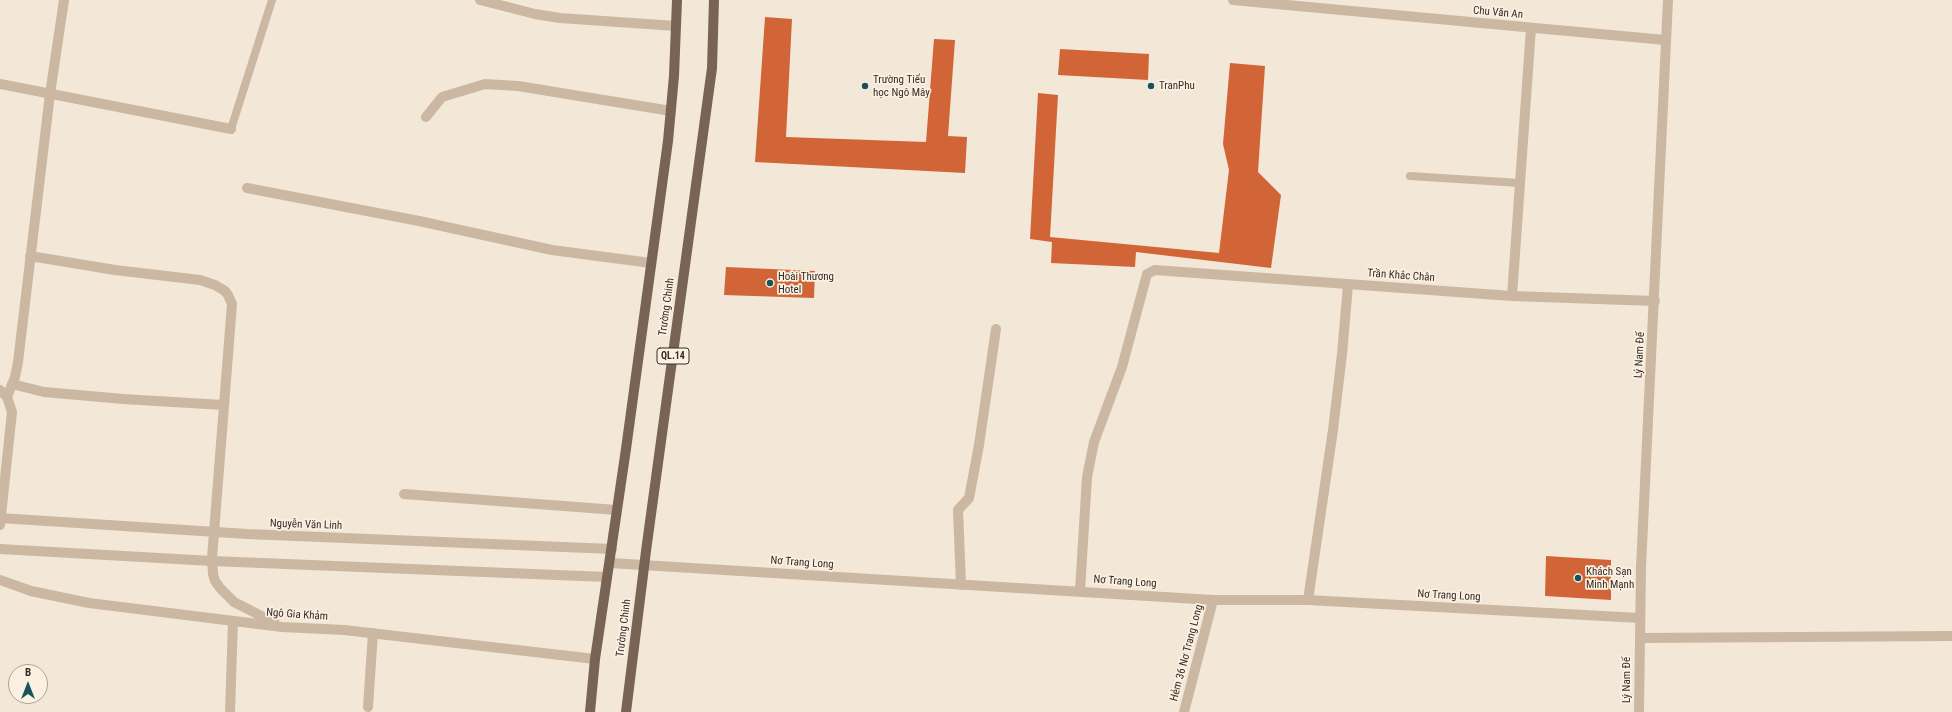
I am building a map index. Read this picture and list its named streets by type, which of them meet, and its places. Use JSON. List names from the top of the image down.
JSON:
{
  "streets": {
    "main road": ["Trường Chinh", "QL.14"],
    "street": [
      "Chu Văn An",
      "Trần Khắc Chân",
      "Lý Nam Đế",
      "Nguyễn Văn Linh",
      "Nơ Trang Long",
      "Ngô Gia Khảm",
      "Hẻm 36 Nơ Trang Long"
    ]
  },
  "crossings": [
    ["Chu Văn An", "Lý Nam Đế"],
    ["Trần Khắc Chân", "Lý Nam Đế"],
    ["Trần Khắc Chân", "Nơ Trang Long"],
    ["Trường Chinh", "Nguyễn Văn Linh"],
    ["Trường Chinh", "Nơ Trang Long"],
    ["Trường Chinh", "Ngô Gia Khảm"],
    ["Lý Nam Đế", "Nơ Trang Long"],
    ["Nơ Trang Long", "Hẻm 36 Nơ Trang Long"]
  ],
  "places": [
    "Trường Tiểu học Ngô Mây",
    "TranPhu",
    "Hoài Thương Hotel",
    "Khách Sạn Minh Mạnh"
  ],
  "north": "top"
}
